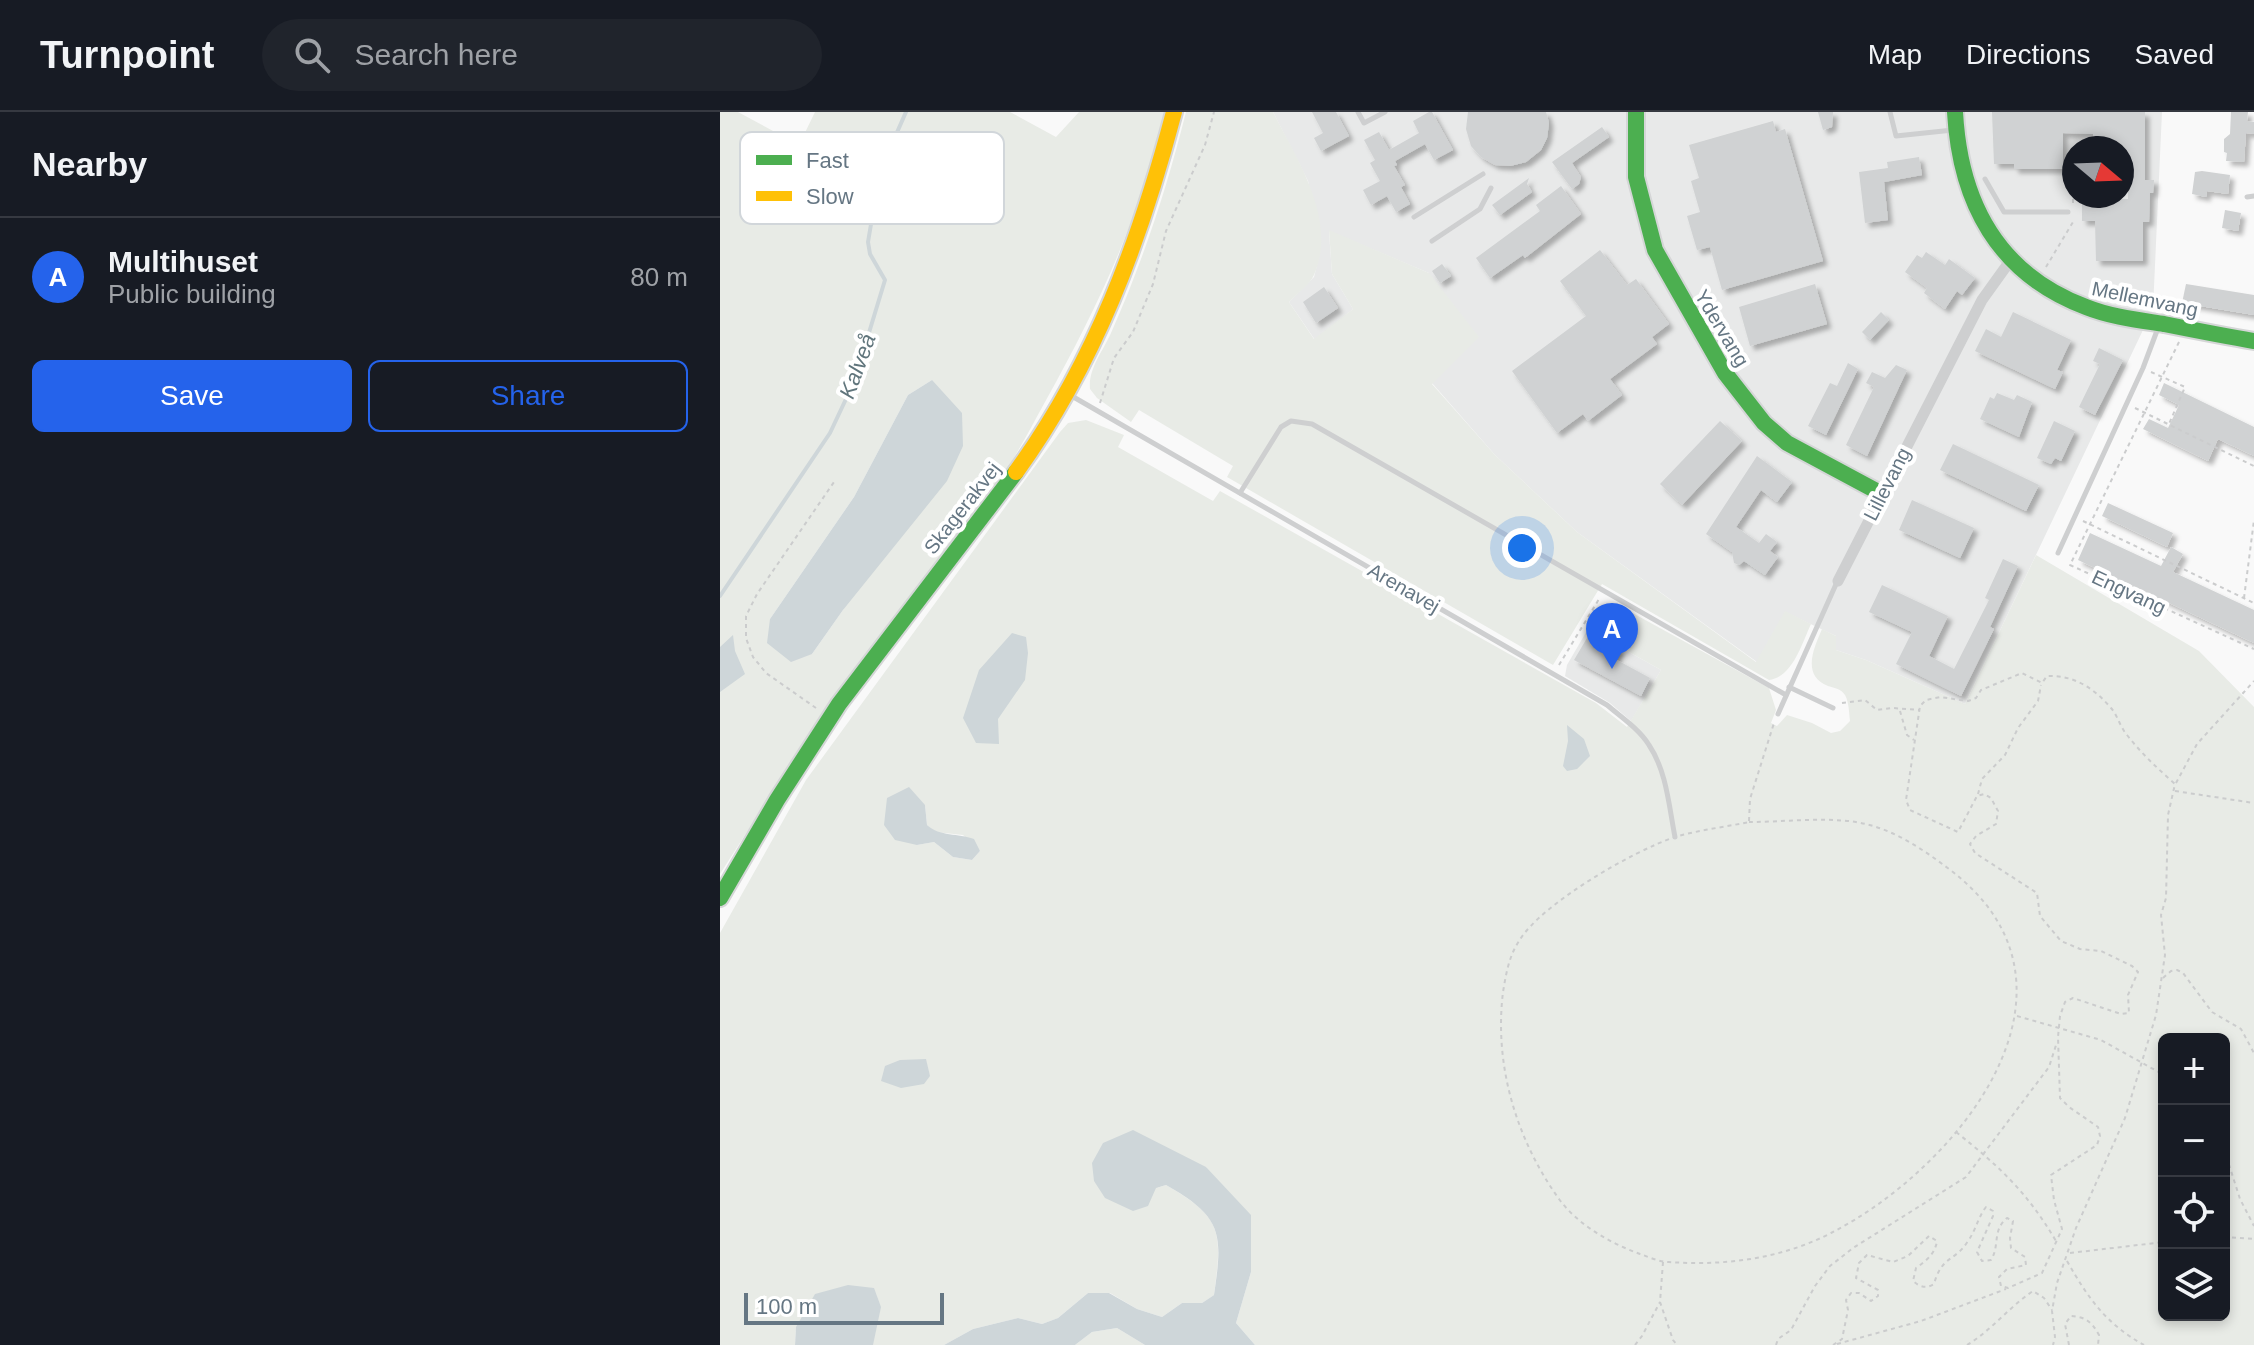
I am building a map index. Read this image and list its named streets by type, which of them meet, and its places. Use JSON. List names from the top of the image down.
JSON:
{
  "streets": {
    "street": [
      "Mellemvang",
      "Ydervang",
      "Lillevang",
      "Skagerakvej"
    ],
    "lane": ["Arenavej"],
    "path": ["Engvang"]
  },
  "crossings": [
    ["Mellemvang", "Lillevang"],
    ["Ydervang", "Lillevang"],
    ["Skagerakvej", "Arenavej"]
  ],
  "water": ["Kalveå"],
  "legend": ["Fast", "Slow"],
  "scale_bar": "100 m",
  "north": "right",
  "page": {
    "header": "Turnpoint",
    "search": "Search here",
    "nav": ["Map", "Directions", "Saved"],
    "heading": "Nearby",
    "list": [
      {
        "mark": "A",
        "name": "Multihuset",
        "note": "Public building",
        "value": "80 m"
      }
    ],
    "buttons": ["Save", "Share"],
    "pins": "A",
    "map_buttons": ["+", "−"],
    "scale": "100 m"
  }
}
